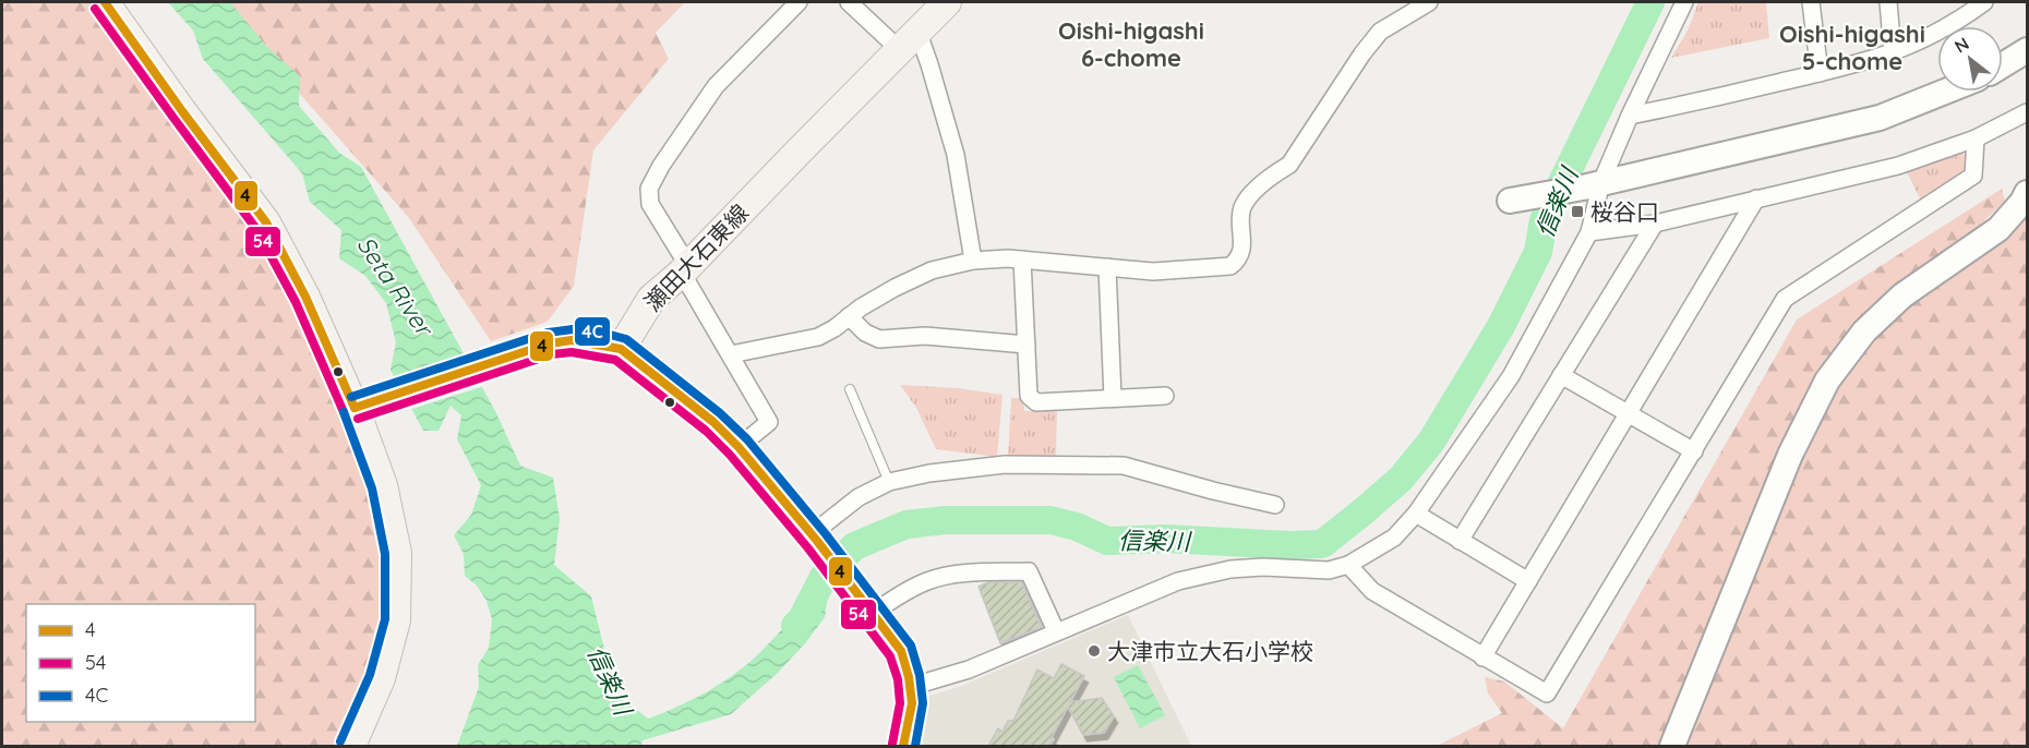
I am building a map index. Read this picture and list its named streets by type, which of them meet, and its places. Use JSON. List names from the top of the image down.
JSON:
{
  "streets": {
    "main road": ["瀬田大石東線"]
  },
  "districts": ["Oishi-higashi 6-chome", "Oishi-higashi 5-chome"],
  "water": ["信楽川", "Seta River"],
  "places": {
    "transit": ["桜谷口"],
    "other": ["大津市立大石小学校"]
  },
  "lines": ["transit line 4", "transit line 54", "transit line 4C"],
  "legend": ["4", "54", "4C"],
  "north": "top left"
}
